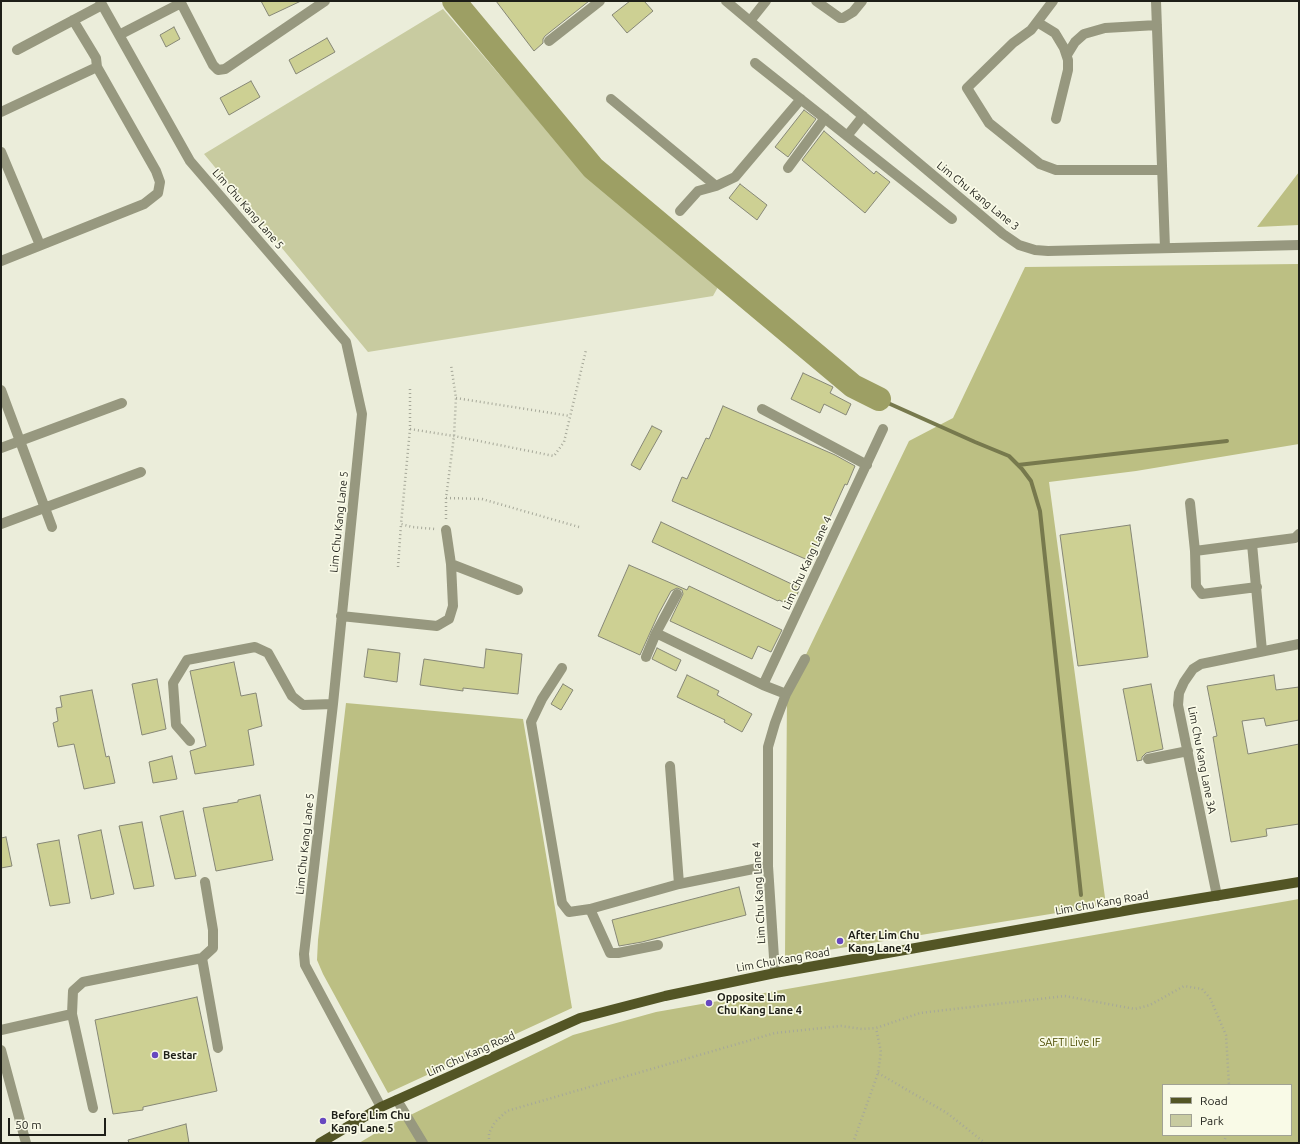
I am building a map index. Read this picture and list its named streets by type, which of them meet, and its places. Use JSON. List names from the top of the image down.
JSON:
{
  "streets": {
    "main road": ["Lim Chu Kang Road"],
    "street": [
      "Lim Chu Kang Lane 3",
      "Lim Chu Kang Lane 5",
      "Lim Chu Kang Lane 4",
      "Lim Chu Kang Lane 3A"
    ]
  },
  "crossings": [
    ["Lim Chu Kang Lane 5", "Lim Chu Kang Road"],
    ["Lim Chu Kang Lane 4", "Lim Chu Kang Road"],
    ["Lim Chu Kang Lane 3A", "Lim Chu Kang Road"]
  ],
  "parks": ["SAFTI Live IF"],
  "places": [
    "After Lim Chu Kang Lane 4",
    "Opposite Lim Chu Kang Lane 4",
    "Bestar",
    "Before Lim Chu Kang Lane 5"
  ],
  "legend": ["Road", "Park"],
  "scale_bar": "50 m"
}
